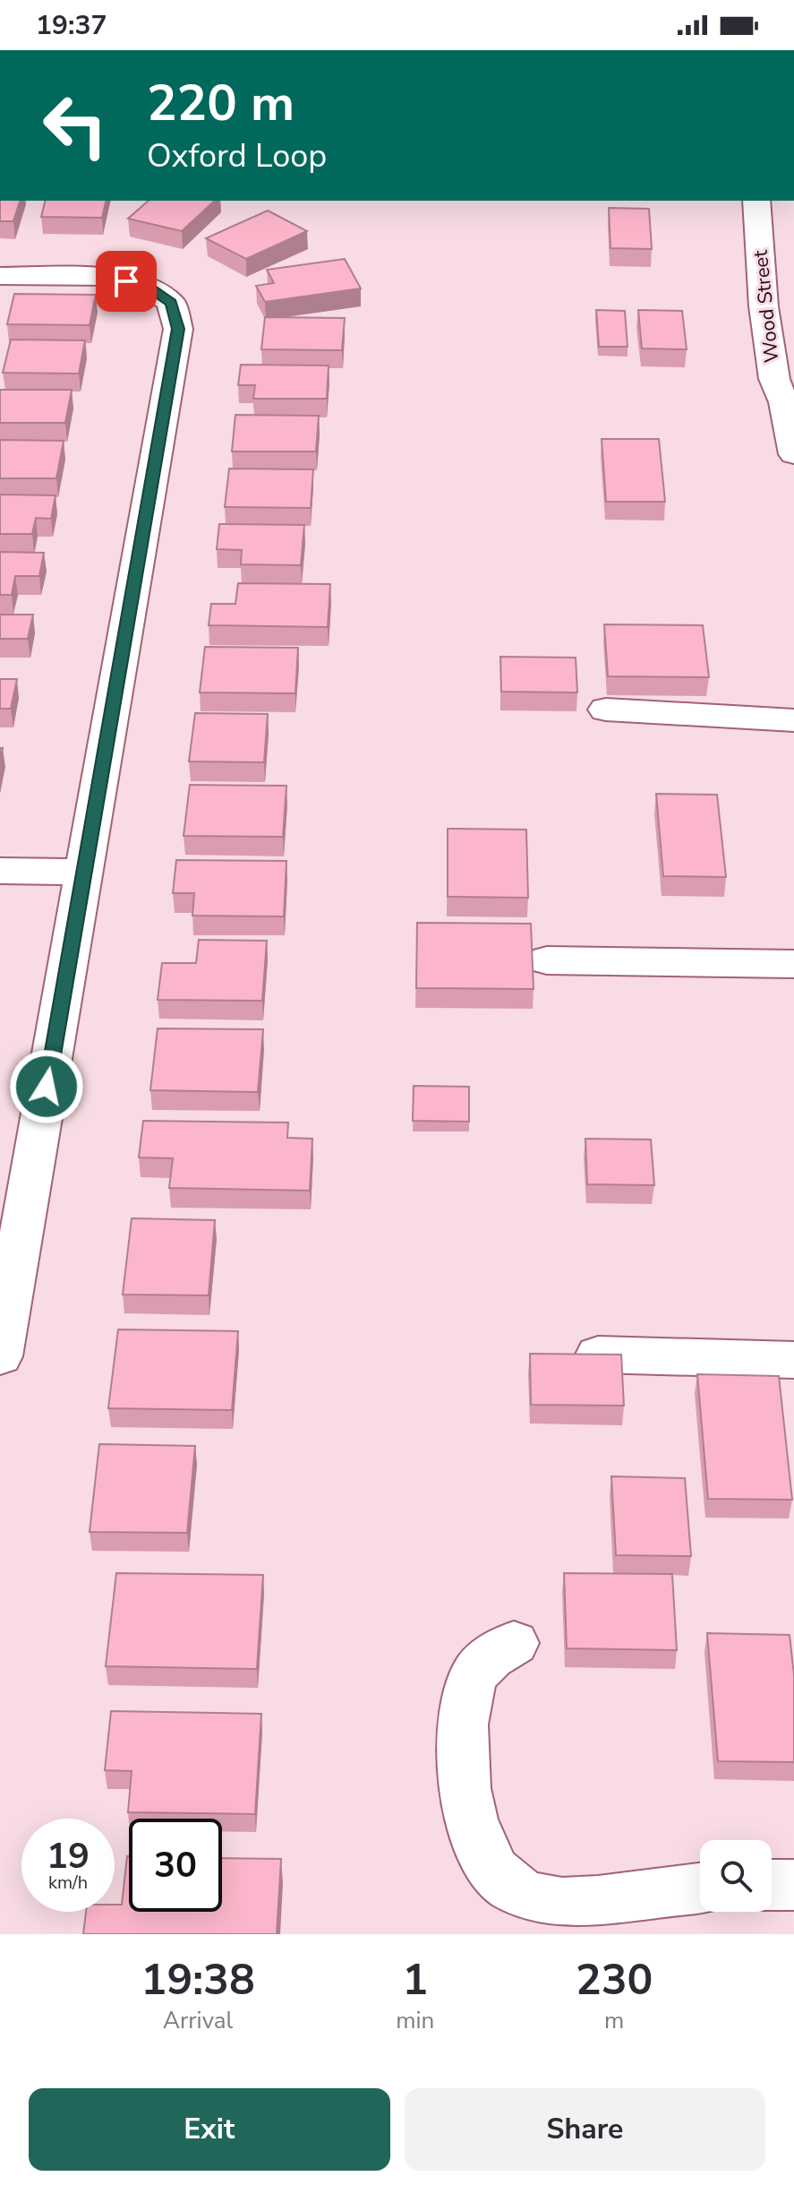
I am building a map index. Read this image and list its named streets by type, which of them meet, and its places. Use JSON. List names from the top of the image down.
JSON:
{
  "streets": {
    "street": ["Wood Street"]
  },
  "page": {
    "status": "19:37",
    "turn": ["220 m", "Oxford Loop"],
    "speed": "19 km/h",
    "limit": "30",
    "eta": [
      "19:38",
      "Arrival",
      "1",
      "min",
      "230",
      "m"
    ],
    "buttons": ["Exit", "Share"]
  }
}
